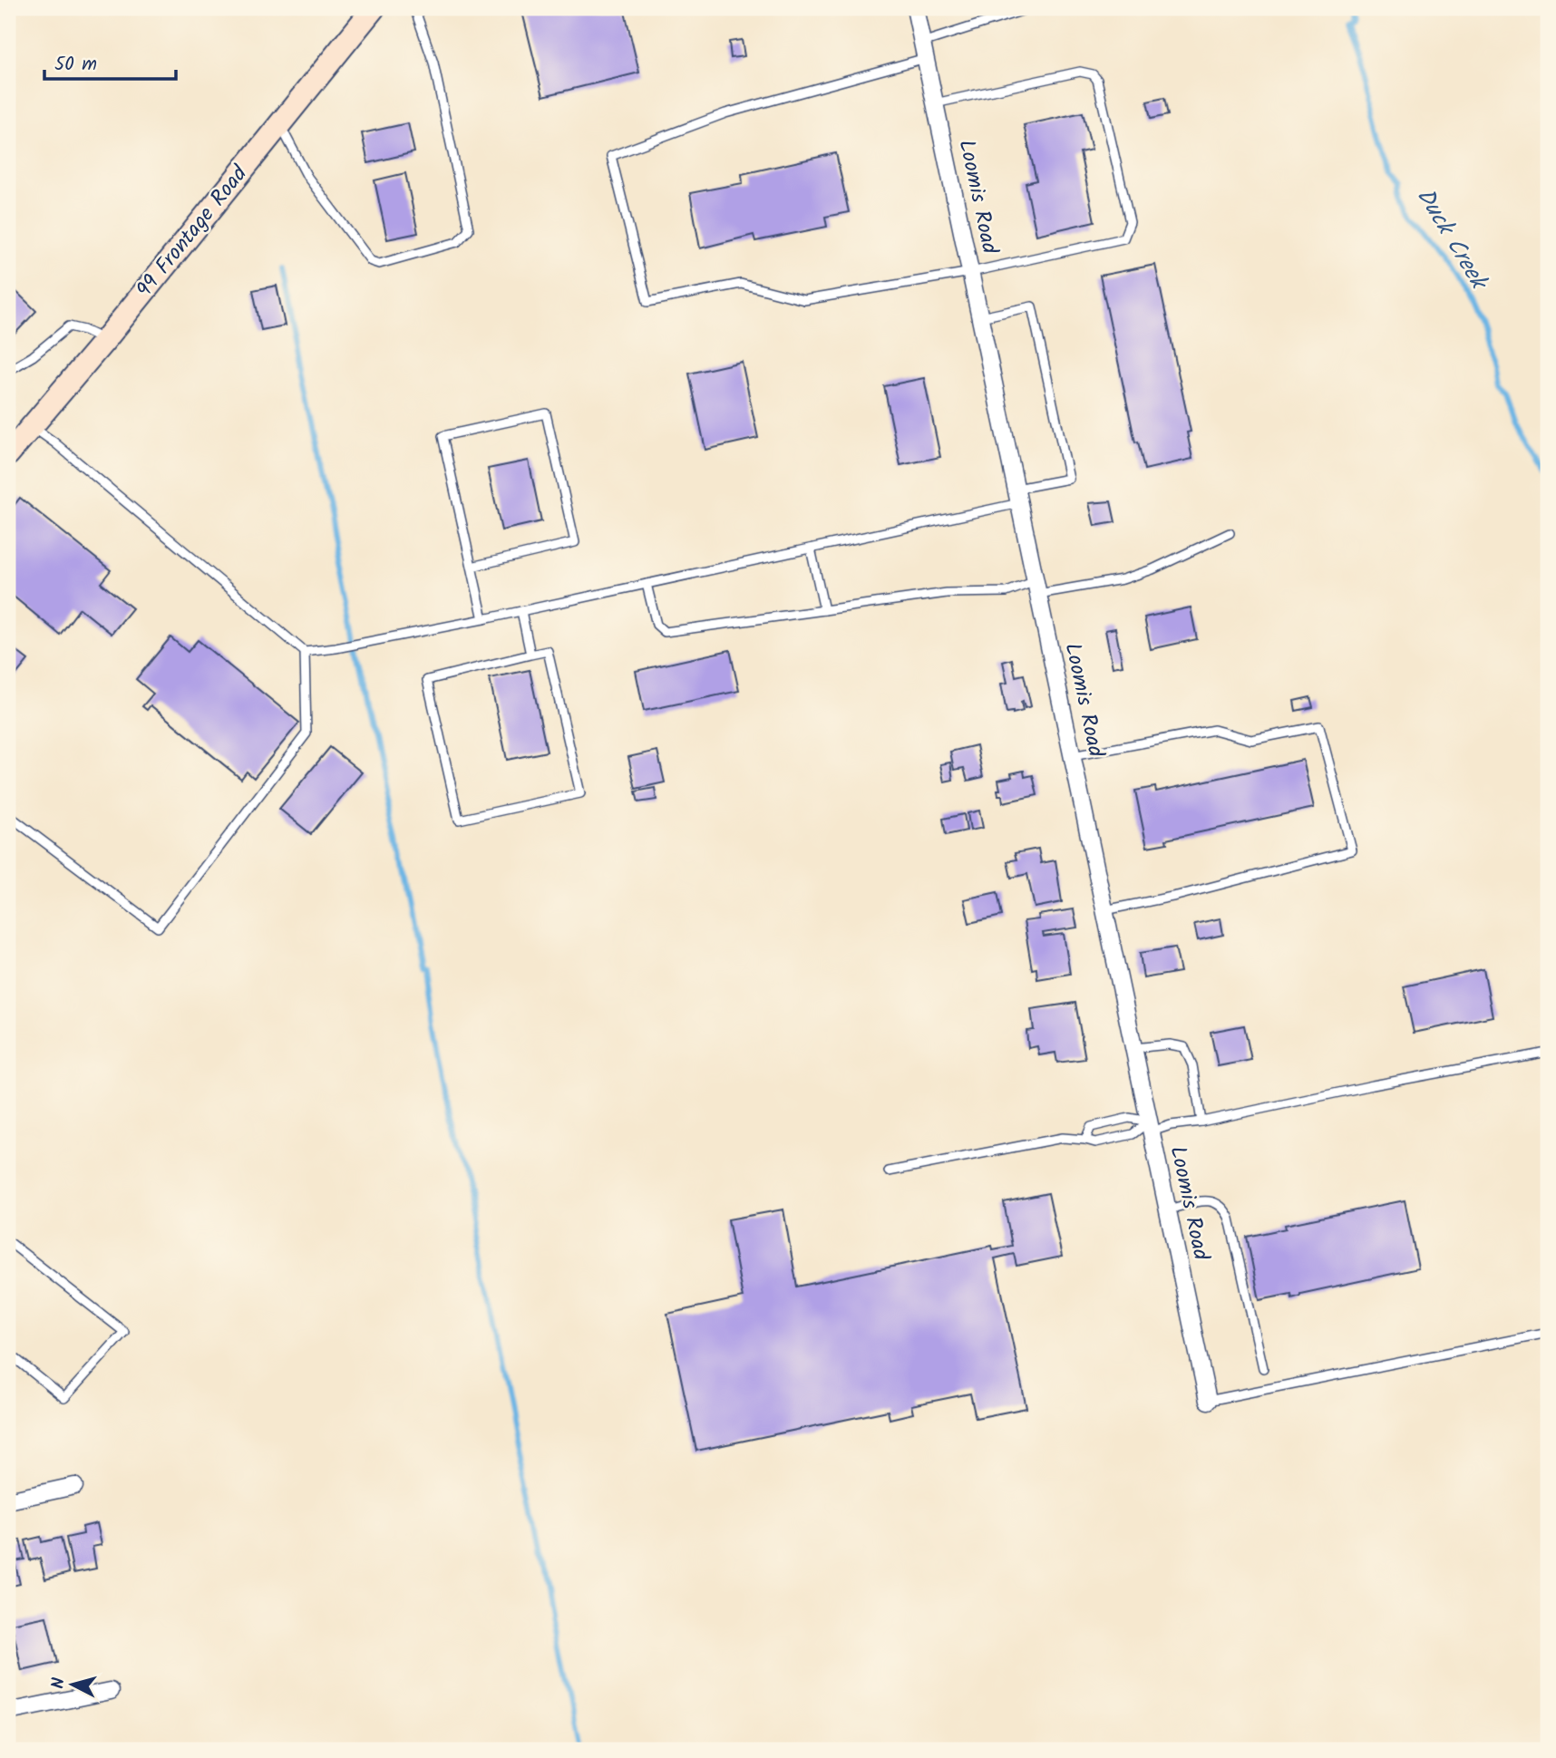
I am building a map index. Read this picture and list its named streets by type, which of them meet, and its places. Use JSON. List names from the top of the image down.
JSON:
{
  "streets": {
    "street": ["Loomis Road", "99 Frontage Road"]
  },
  "water": ["Duck Creek"],
  "scale_bar": "50 m",
  "north": "left"
}
